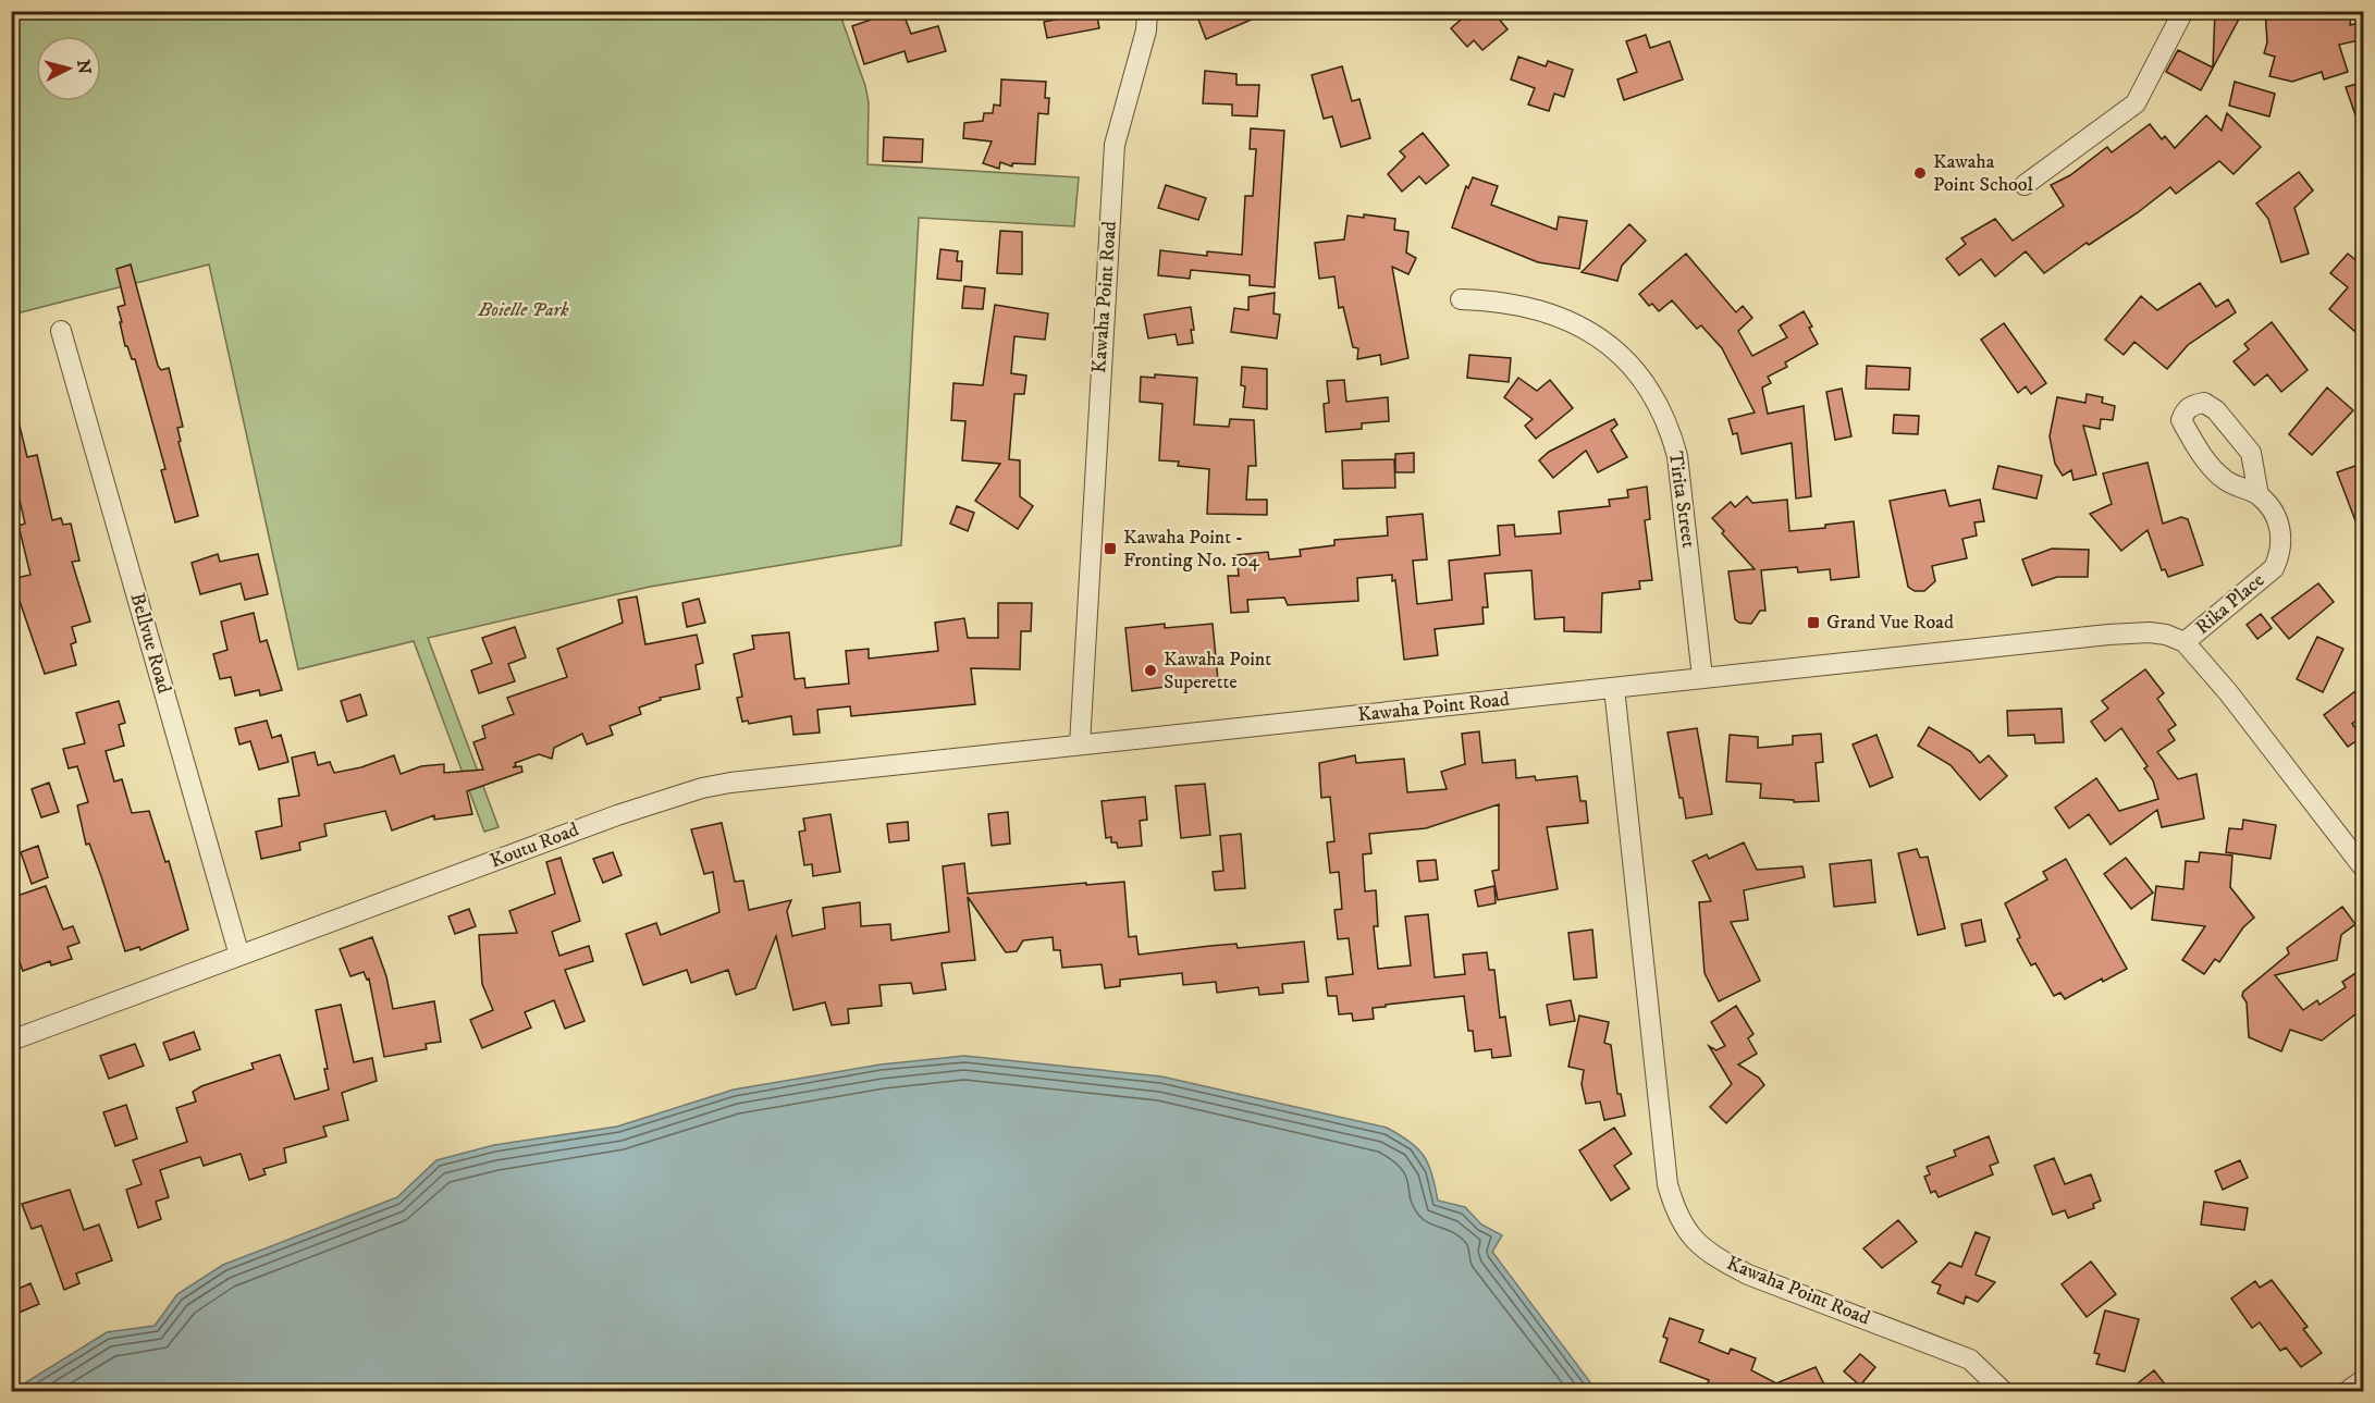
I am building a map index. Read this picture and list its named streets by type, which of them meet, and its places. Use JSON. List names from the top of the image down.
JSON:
{
  "streets": {
    "street": [
      "Kawaha Point Road",
      "Tirita Street",
      "Rika Place",
      "Bellvue Road",
      "Koutu Road"
    ]
  },
  "crossings": [
    ["Kawaha Point Road", "Koutu Road"],
    ["Bellvue Road", "Koutu Road"]
  ],
  "parks": ["Boielle Park"],
  "places": {
    "other": ["Kawaha Point School", "Kawaha Point Superette"],
    "transit": ["Kawaha Point - Fronting No. 104", "Grand Vue Road"]
  },
  "north": "right"
}
